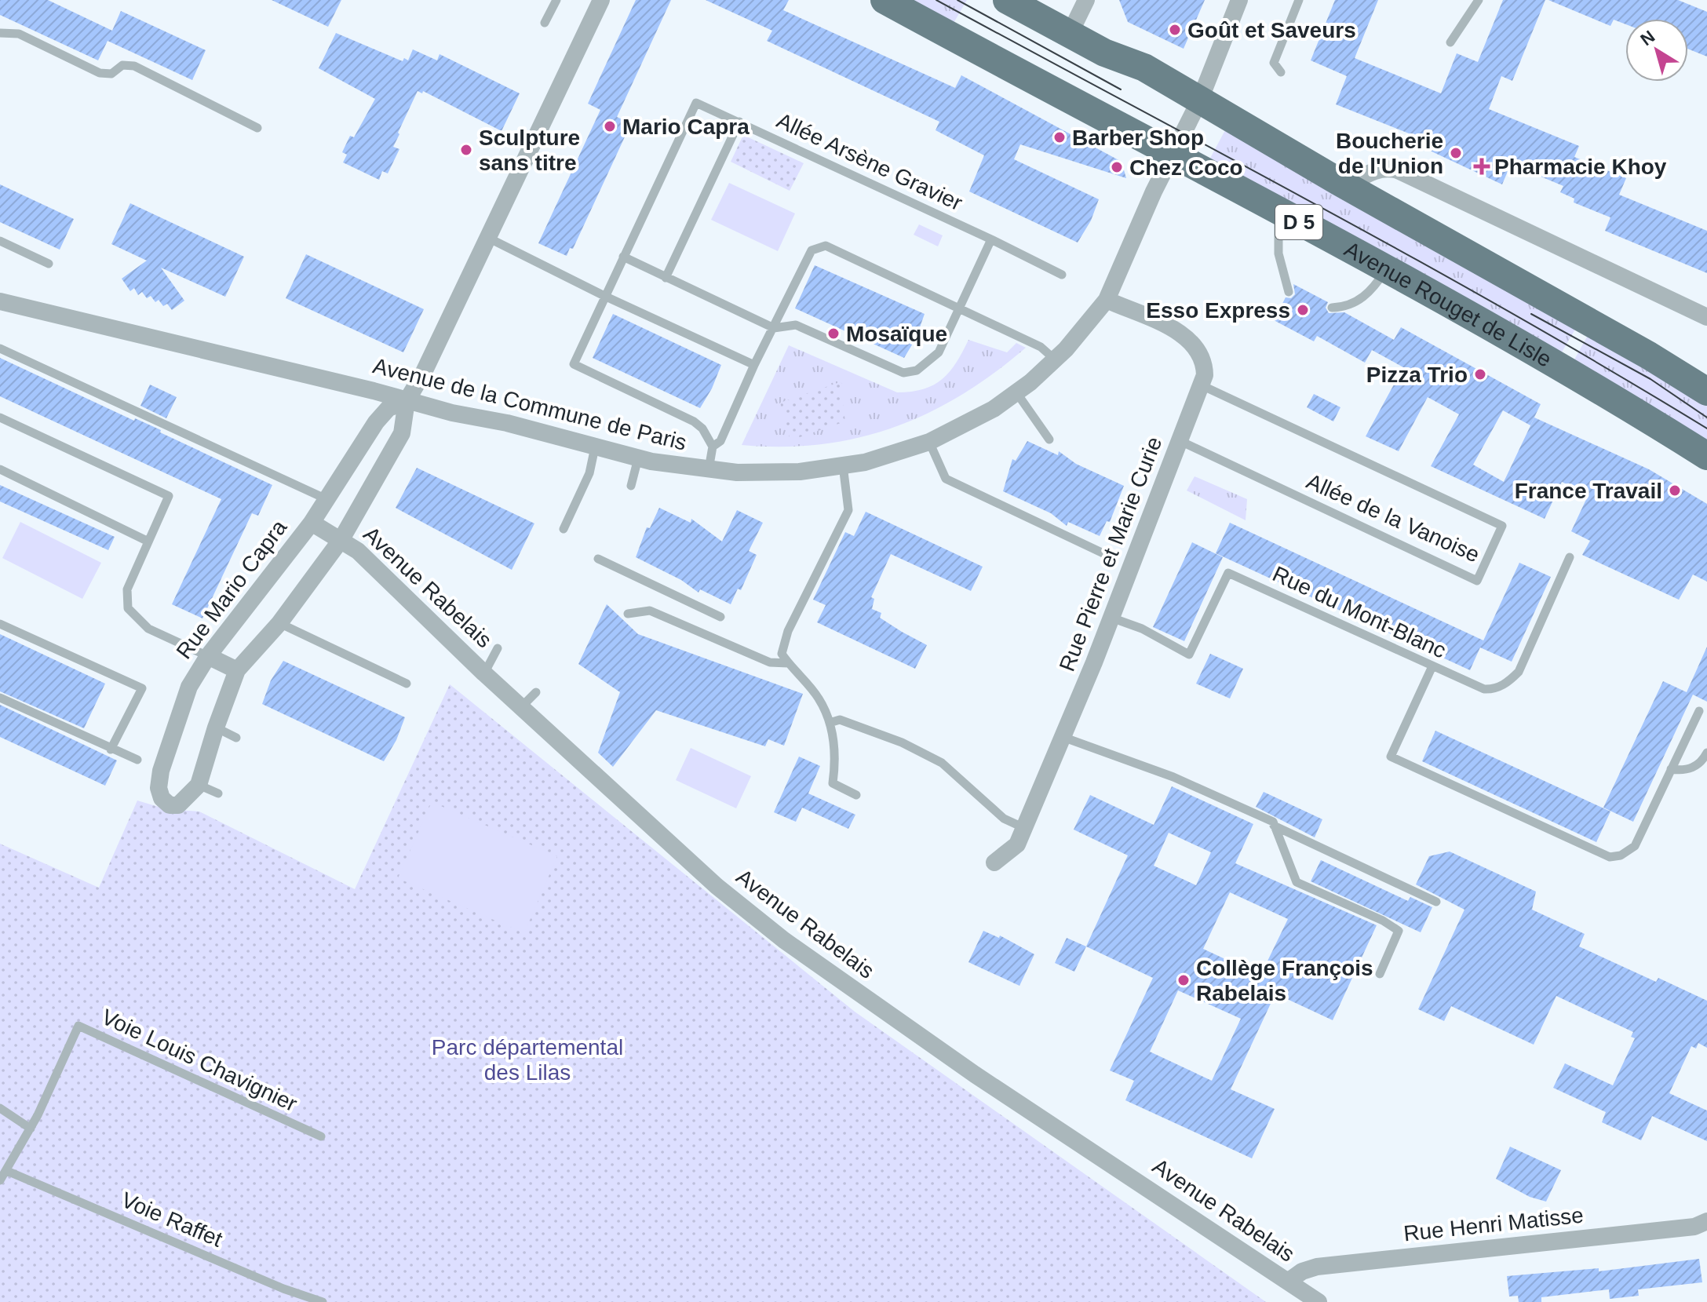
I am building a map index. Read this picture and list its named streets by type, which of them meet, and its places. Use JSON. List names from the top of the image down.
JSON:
{
  "streets": {
    "main road": ["D 5", "Avenue Rouget de Lisle"],
    "street": [
      "Avenue de la Commune de Paris",
      "Rue Pierre et Marie Curie",
      "Avenue Rabelais",
      "Rue Mario Capra",
      "Rue Henri Matisse"
    ],
    "lane": [
      "Allée Arsène Gravier",
      "Allée de la Vanoise",
      "Rue du Mont-Blanc",
      "Voie Louis Chavignier",
      "Voie Raffet"
    ]
  },
  "crossings": [
    ["D 5", "Avenue de la Commune de Paris"],
    ["Avenue Rouget de Lisle", "Avenue de la Commune de Paris"],
    ["Avenue de la Commune de Paris", "Rue Pierre et Marie Curie"],
    ["Avenue de la Commune de Paris", "Rue Mario Capra"],
    ["Allée de la Vanoise", "Rue Pierre et Marie Curie"],
    ["Rue Pierre et Marie Curie", "Rue du Mont-Blanc"],
    ["Avenue Rabelais", "Rue Mario Capra"],
    ["Avenue Rabelais", "Rue Henri Matisse"]
  ],
  "parks": ["Parc départemental des Lilas"],
  "places": {
    "other": [
      "Goût et Saveurs",
      "Mario Capra",
      "Barber Shop",
      "Sculpture sans titre",
      "Boucherie de l'Union",
      "Chez Coco",
      "Esso Express",
      "Mosaïque",
      "Pizza Trio",
      "France Travail",
      "Collège François Rabelais"
    ],
    "health": ["Pharmacie Khoy"]
  },
  "north": "top left"
}
